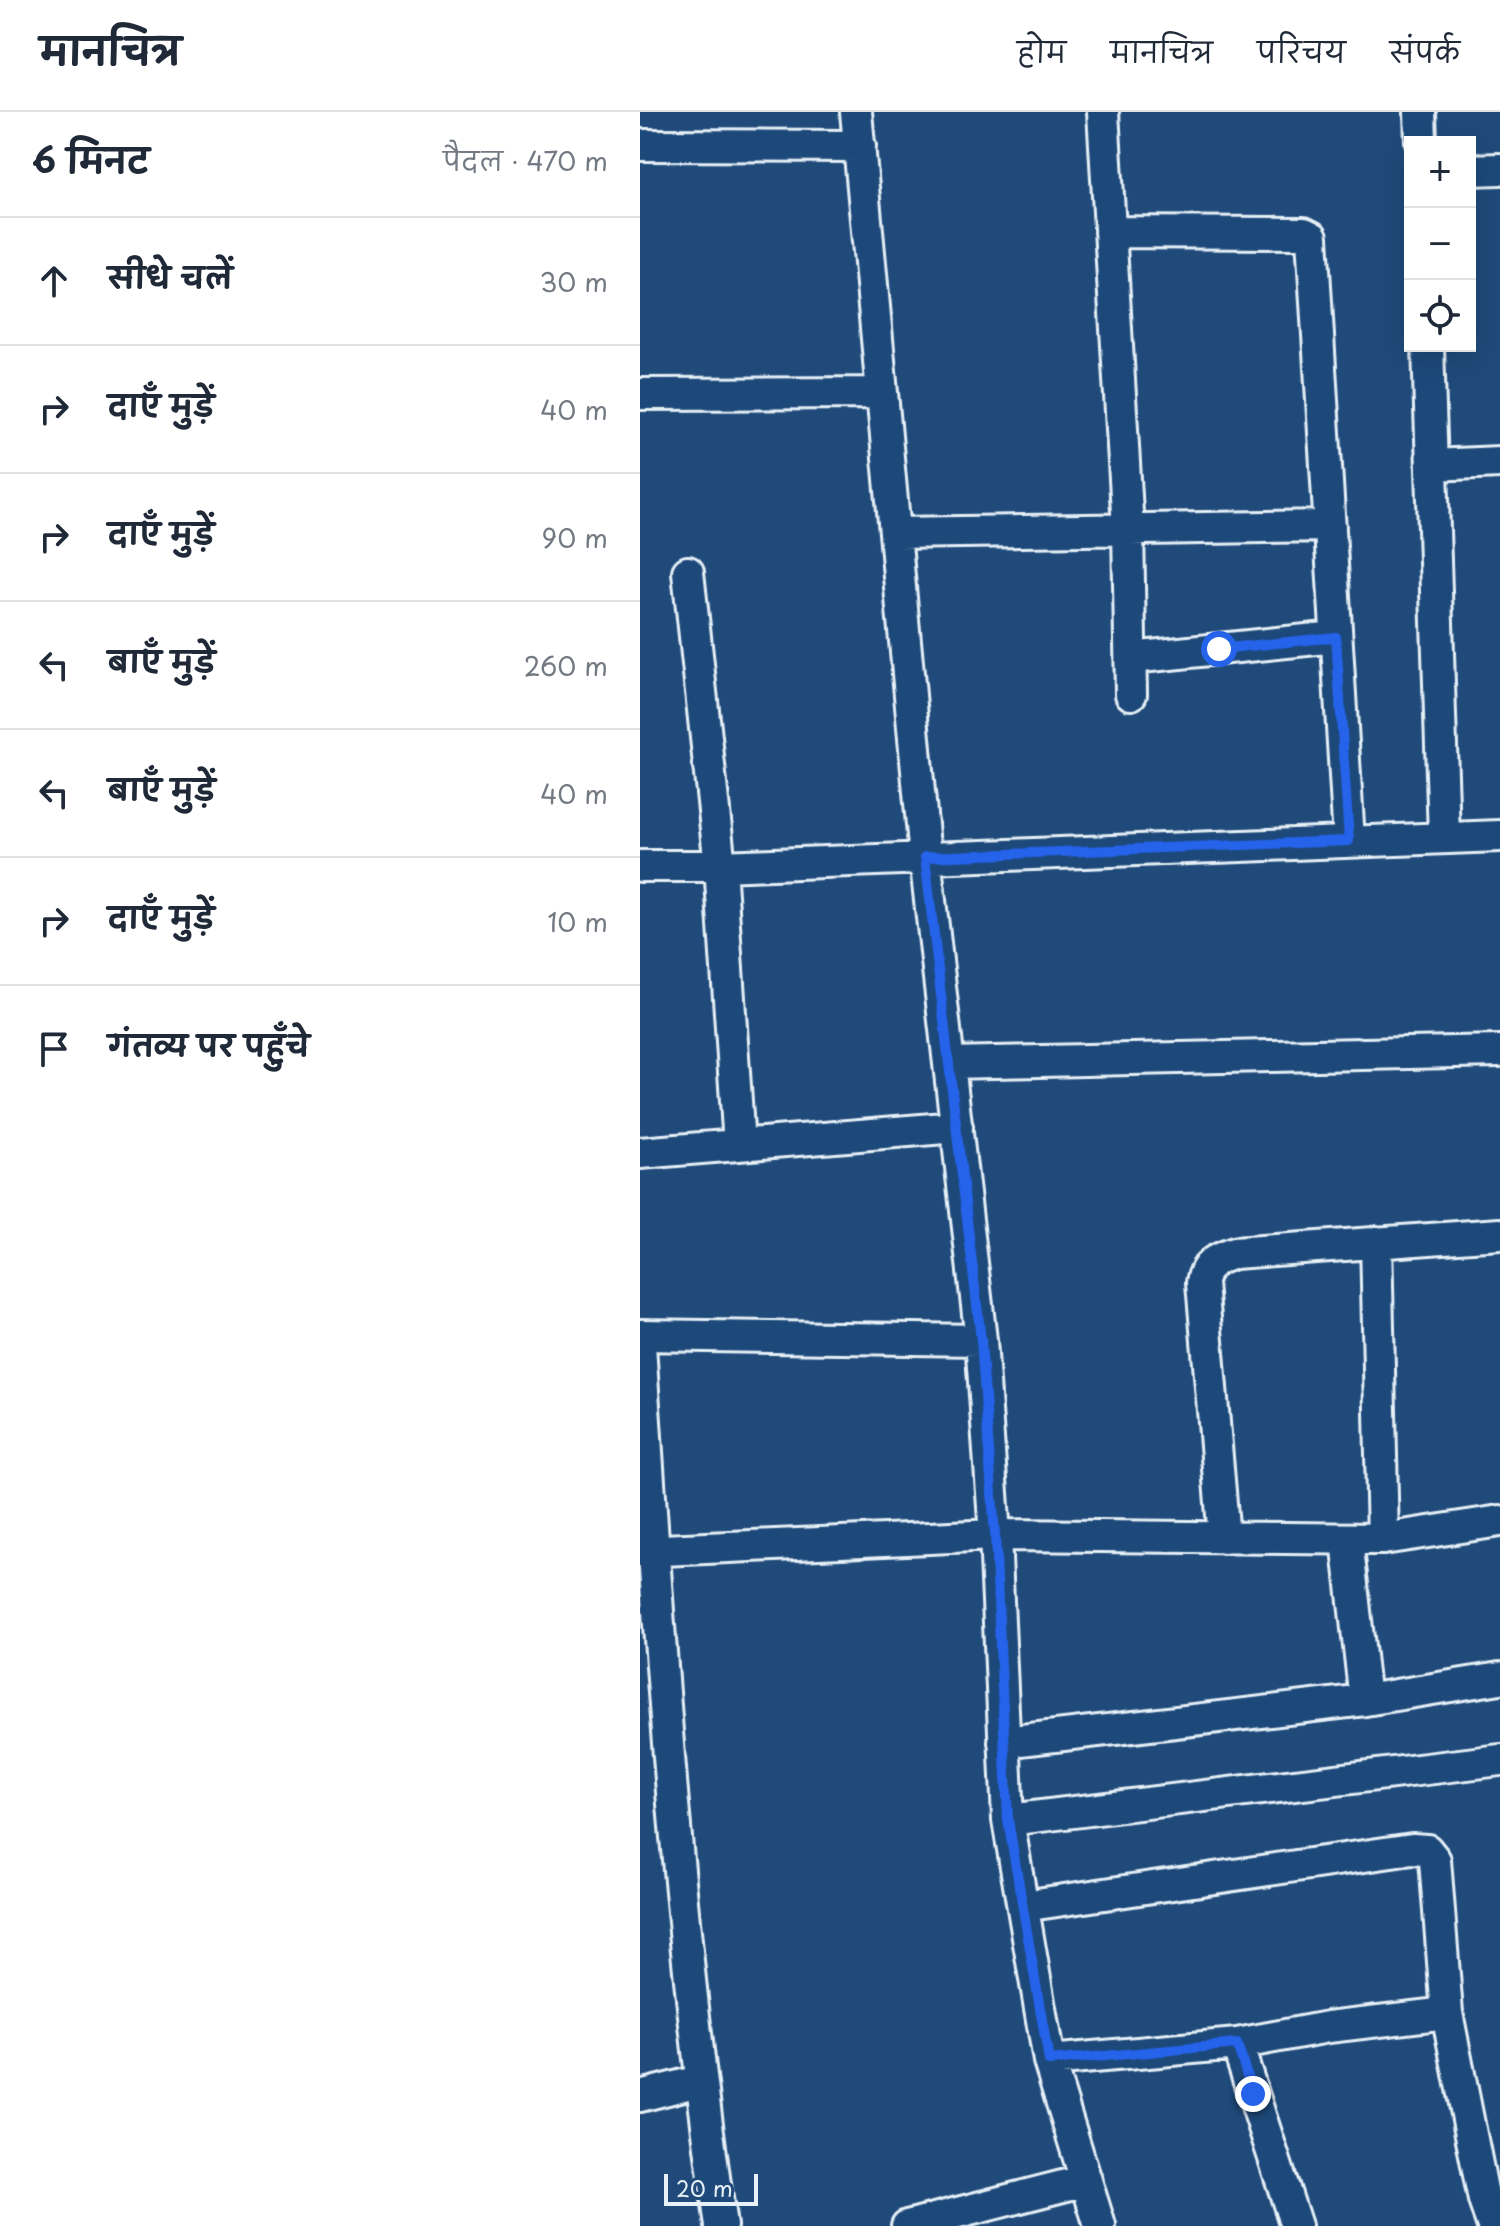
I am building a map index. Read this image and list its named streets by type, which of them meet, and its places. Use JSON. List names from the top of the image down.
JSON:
{
  "scale_bar": "20 m",
  "page": {
    "header": "मानचित्र",
    "nav": [
      "होम",
      "मानचित्र",
      "परिचय",
      "संपर्क"
    ],
    "heading": ["6 मिनट", "पैदल · 470 m"],
    "map_buttons": ["+", "−"],
    "list": [
      ["सीधे चलें", "30 m"],
      ["दाएँ मुड़ें", "40 m"],
      ["दाएँ मुड़ें", "90 m"],
      ["बाएँ मुड़ें", "260 m"],
      ["बाएँ मुड़ें", "40 m"],
      ["दाएँ मुड़ें", "10 m"],
      "गंतव्य पर पहुँचे"
    ],
    "scale": "20 m"
  }
}
